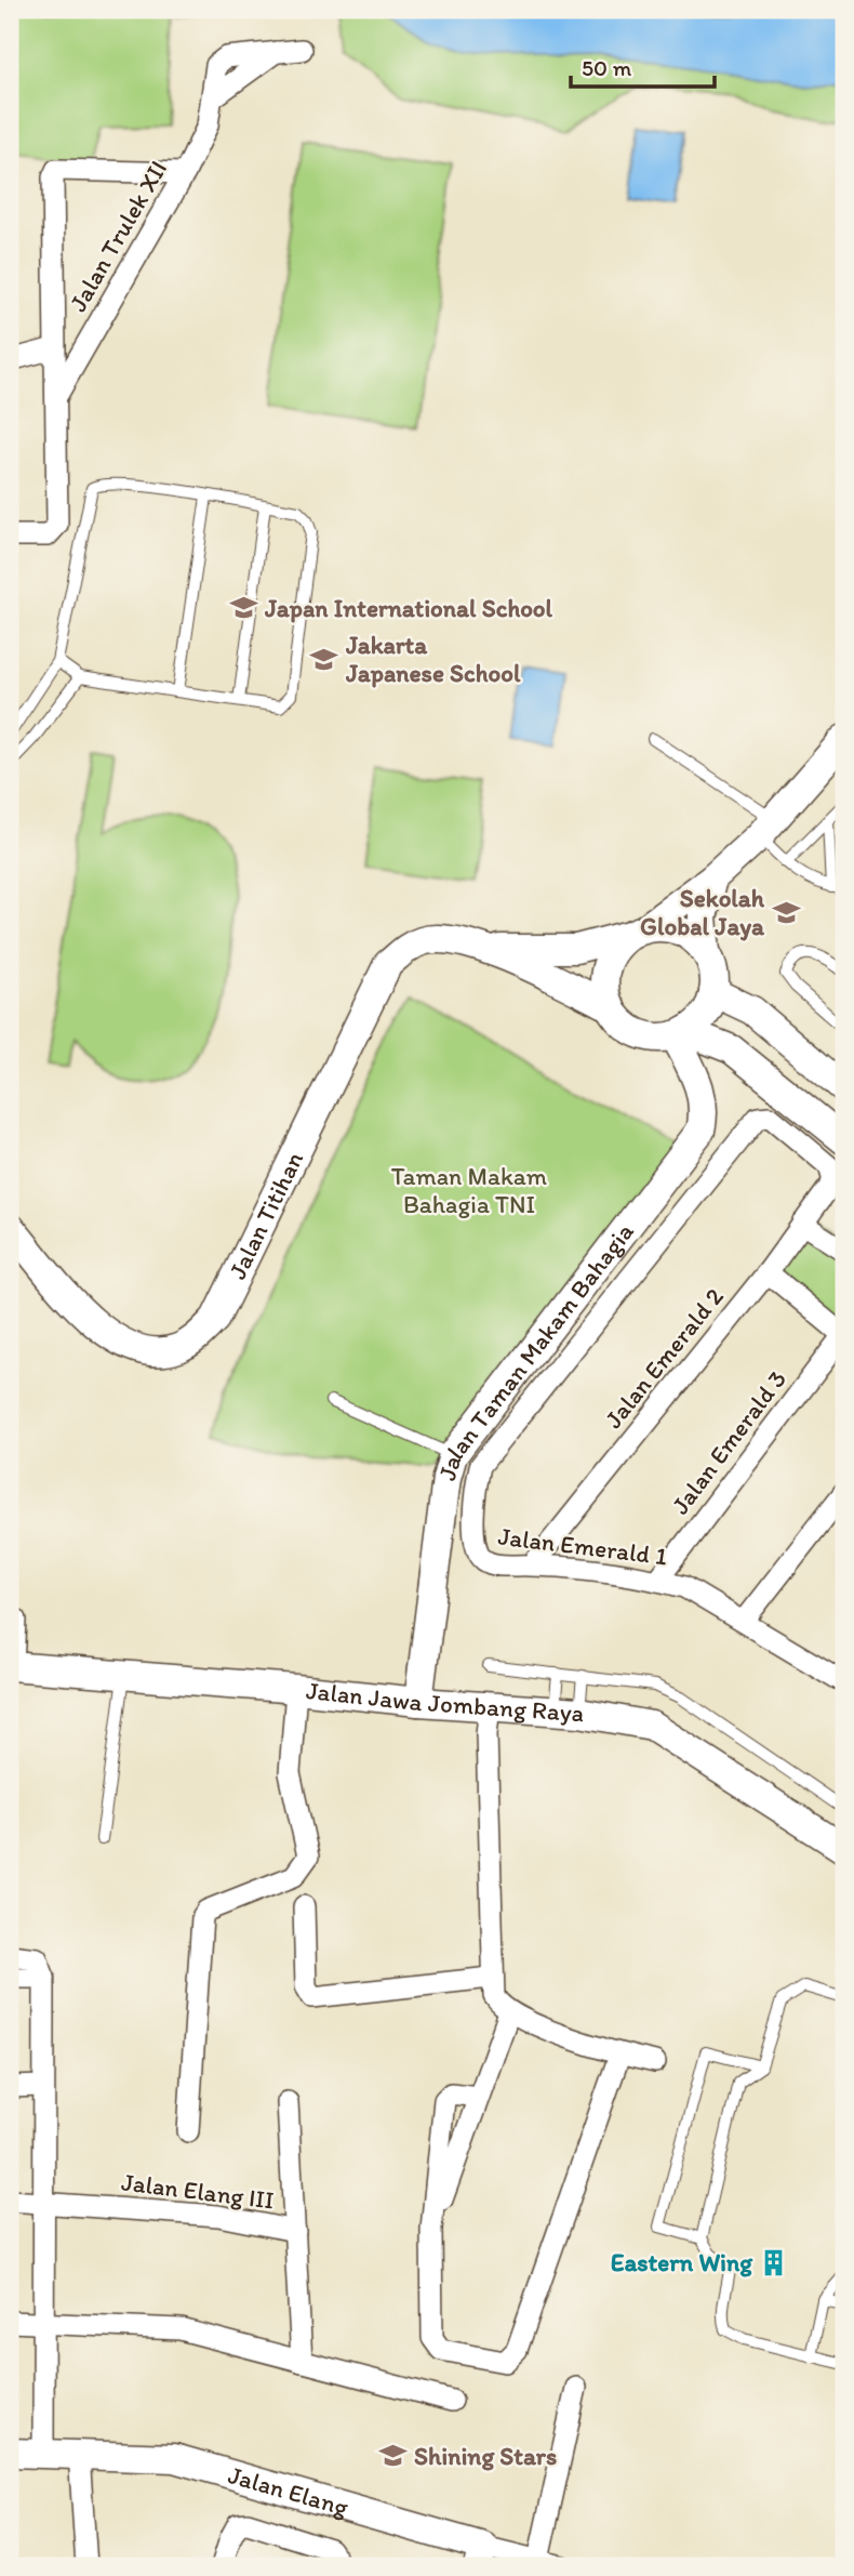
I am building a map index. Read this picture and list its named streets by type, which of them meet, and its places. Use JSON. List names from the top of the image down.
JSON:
{
  "streets": {
    "main road": [
      "Jalan Titihan",
      "Jalan Taman Makam Bahagia",
      "Jalan Jawa Jombang Raya",
      "Jalan Elang"
    ],
    "street": [
      "Jalan Trulek XII",
      "Jalan Emerald 2",
      "Jalan Emerald 3",
      "Jalan Emerald 1",
      "Jalan Elang III"
    ]
  },
  "crossings": [
    ["Jalan Titihan", "Jalan Taman Makam Bahagia"],
    ["Jalan Taman Makam Bahagia", "Jalan Jawa Jombang Raya"],
    ["Jalan Emerald 2", "Jalan Emerald 1"],
    ["Jalan Emerald 3", "Jalan Emerald 1"]
  ],
  "parks": ["Taman Makam Bahagia TNI"],
  "places": {
    "school or university": [
      "Japan International School",
      "Jakarta Japanese School",
      "Sekolah Global Jaya",
      "Shining Stars"
    ],
    "building": ["Eastern Wing"]
  },
  "scale_bar": "50 m"
}
